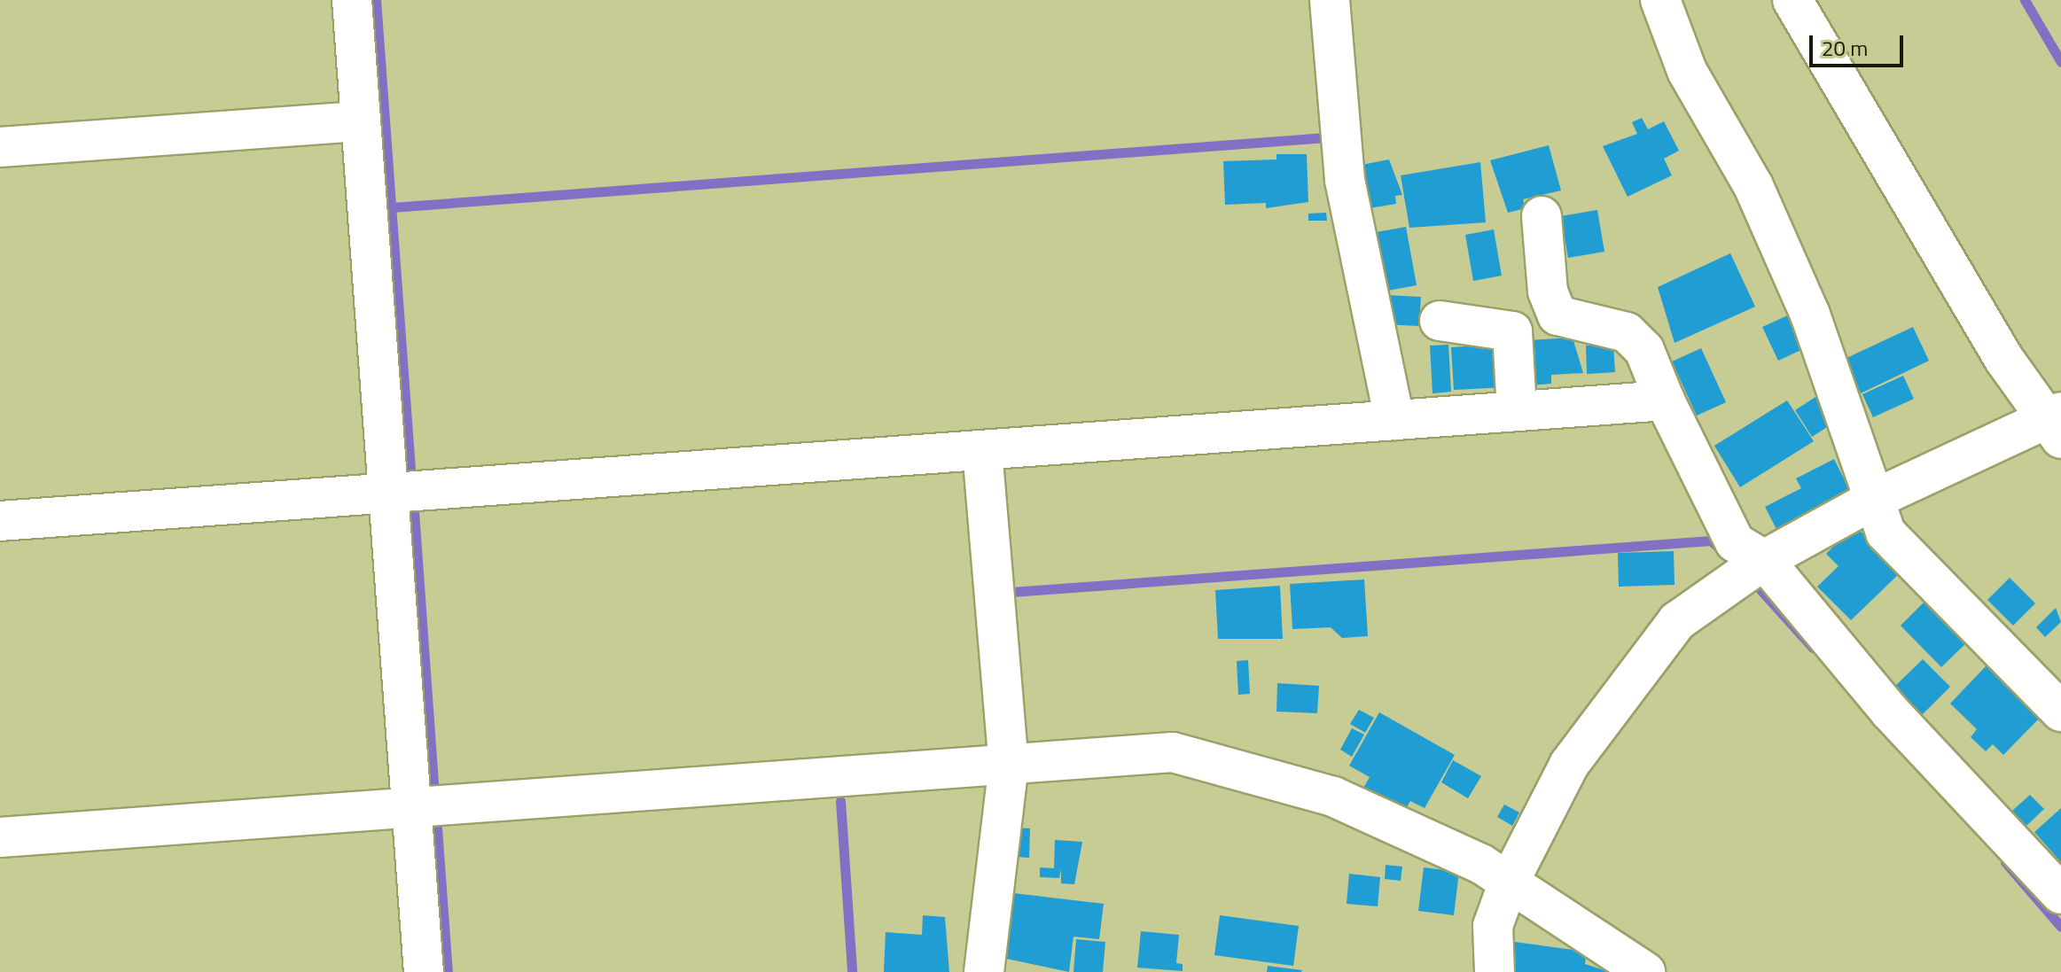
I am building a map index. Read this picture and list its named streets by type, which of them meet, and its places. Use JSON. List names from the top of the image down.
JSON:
{
  "scale_bar": "20 m"
}
